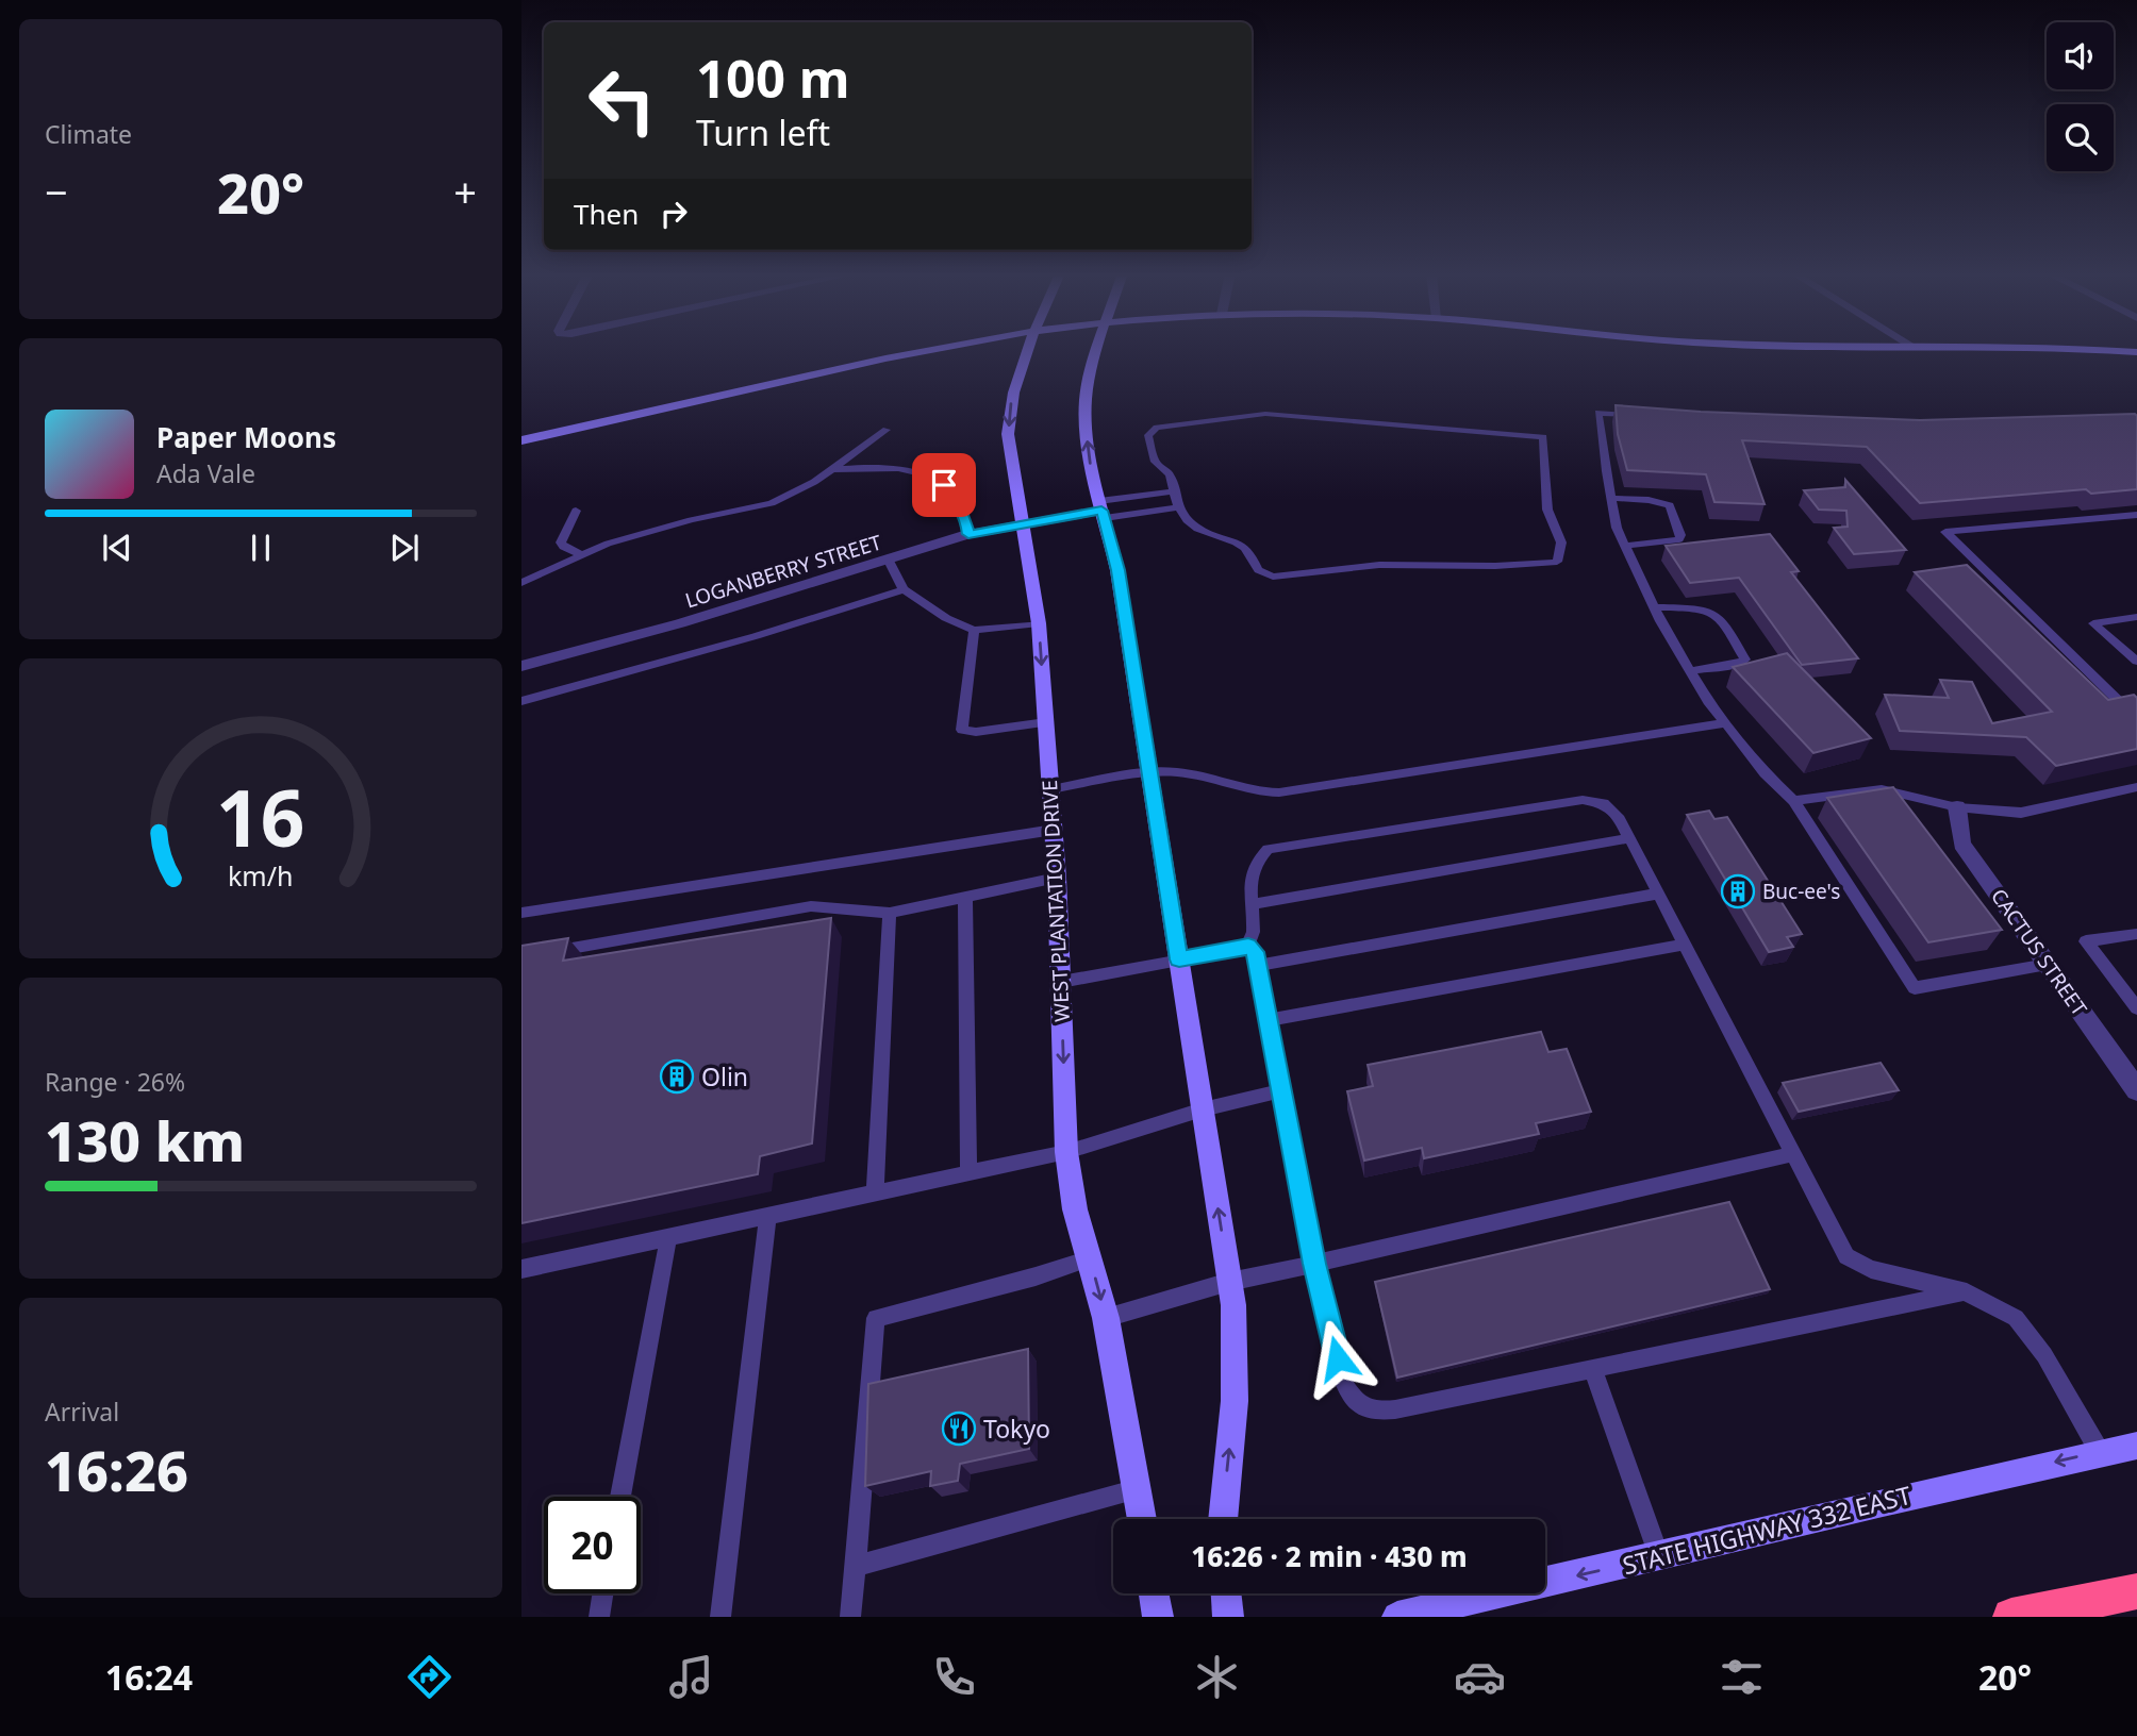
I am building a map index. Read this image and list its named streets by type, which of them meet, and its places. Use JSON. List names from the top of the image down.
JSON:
{
  "streets": {
    "main road": ["WEST PLANTATION DRIVE", "STATE HIGHWAY 332 EAST"],
    "street": ["LOGANBERRY STREET", "CACTUS STREET"]
  },
  "crossings": [
    ["LOGANBERRY STREET", "WEST PLANTATION DRIVE"]
  ],
  "one_way": ["STATE HIGHWAY 332 EAST"],
  "places": {
    "building": ["Buc-ee's", "Olin"],
    "restaurant": ["Tokyo"]
  },
  "page": {
    "tile": [
      "Climate",
      ["Range · 26%", "130 km"],
      ["Arrival", "16:26"]
    ],
    "turn": ["100 m", "Turn left"],
    "heat": ["−", "20°", "+"],
    "then": "Then",
    "song": ["Paper Moons", "Ada Vale"],
    "limit": "20",
    "trip": "16:26 · 2 min · 430 m",
    "tabs": ["16:24", "20°"],
    "gauge": ["16", "km/h"]
  }
}
